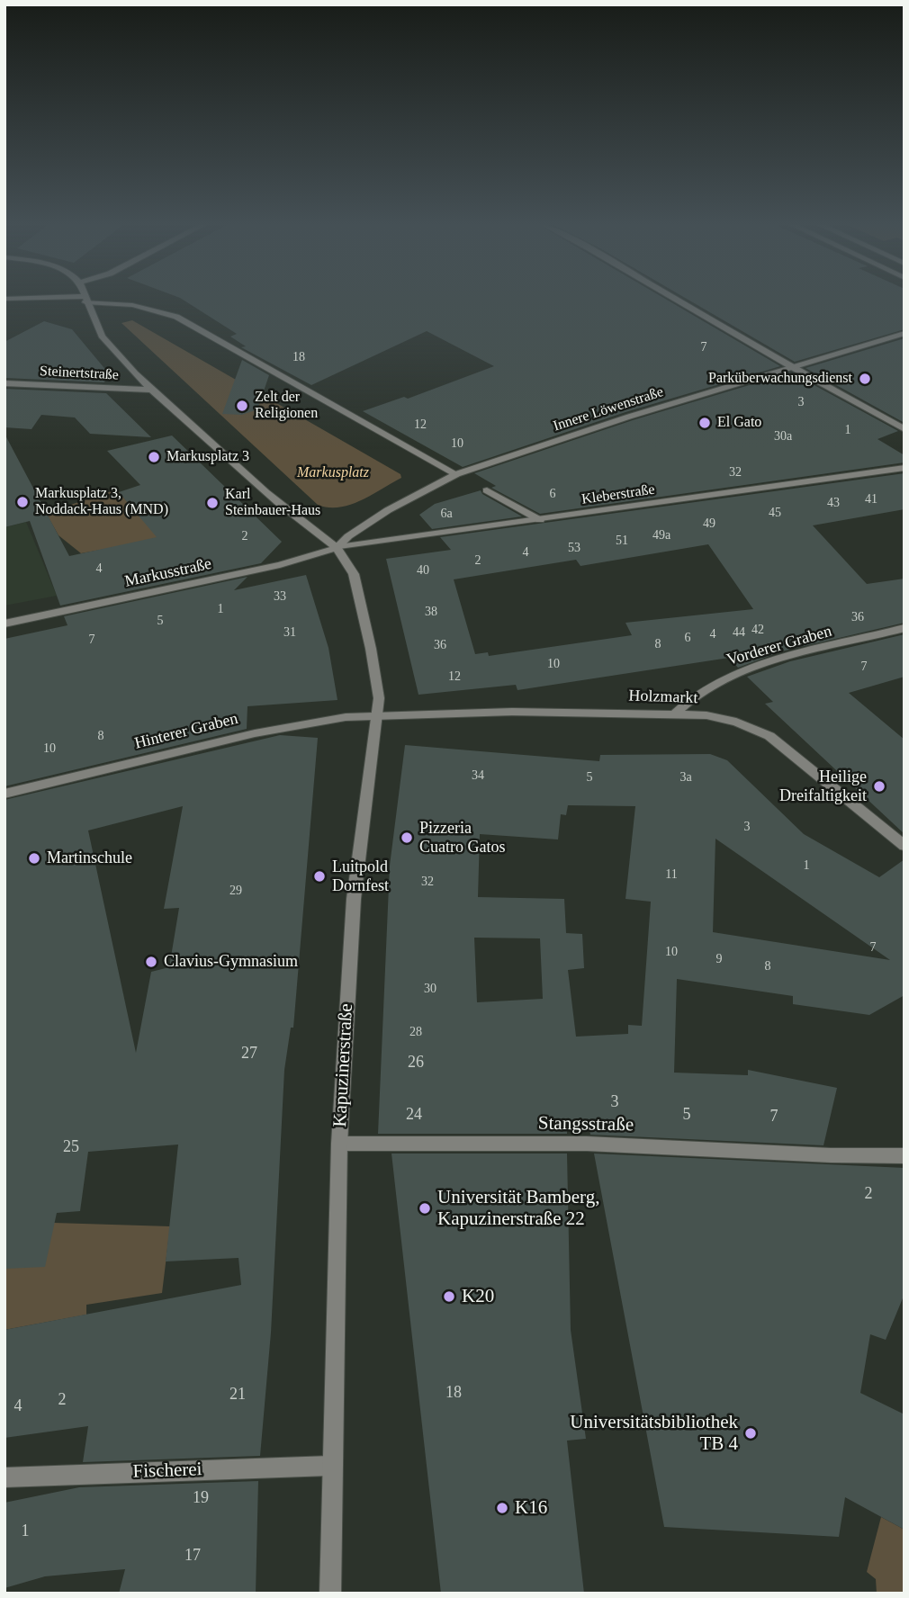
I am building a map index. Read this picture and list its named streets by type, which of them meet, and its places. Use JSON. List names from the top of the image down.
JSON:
{
  "streets": {
    "street": [
      "Steinertstraße",
      "Innere Löwenstraße",
      "Kleberstraße",
      "Markusstraße",
      "Vorderer Graben",
      "Holzmarkt",
      "Hinterer Graben",
      "Kapuzinerstraße",
      "Stangsstraße",
      "Fischerei"
    ]
  },
  "crossings": [
    ["Innere Löwenstraße", "Kleberstraße"],
    ["Innere Löwenstraße", "Markusstraße"],
    ["Innere Löwenstraße", "Kapuzinerstraße"],
    ["Kleberstraße", "Markusstraße"],
    ["Kleberstraße", "Kapuzinerstraße"],
    ["Markusstraße", "Kapuzinerstraße"],
    ["Vorderer Graben", "Holzmarkt"],
    ["Holzmarkt", "Hinterer Graben"],
    ["Holzmarkt", "Kapuzinerstraße"],
    ["Hinterer Graben", "Kapuzinerstraße"],
    ["Kapuzinerstraße", "Stangsstraße"],
    ["Kapuzinerstraße", "Fischerei"]
  ],
  "parks": ["Markusplatz"],
  "places": [
    "Parküberwachungsdienst",
    "Zelt der Religionen",
    "El Gato",
    "Markusplatz 3",
    "Markusplatz 3, Noddack-Haus (MND)",
    "Karl Steinbauer-Haus",
    "Heilige Dreifaltigkeit",
    "Pizzeria Cuatro Gatos",
    "Martinschule",
    "Luitpold Dornfest",
    "Clavius-Gymnasium",
    "Universität Bamberg, Kapuzinerstraße 22",
    "K20",
    "Universitätsbibliothek TB 4",
    "K16"
  ],
  "house_numbers": [
    "7",
    "18",
    "3",
    "12",
    "1",
    "30a",
    "10",
    "32",
    "6",
    "41",
    "43",
    "45",
    "6a",
    "49",
    "49a",
    "2",
    "51",
    "53",
    "4",
    "2",
    "4",
    "40",
    "33",
    "1",
    "38",
    "36",
    "5",
    "42",
    "31",
    "44",
    "4",
    "6",
    "7",
    "8",
    "36",
    "10",
    "7",
    "12",
    "8",
    "10",
    "34",
    "5",
    "3a",
    "3",
    "1",
    "11",
    "32",
    "29",
    "7",
    "10",
    "9",
    "8",
    "30",
    "28",
    "27",
    "26",
    "3",
    "24",
    "5",
    "7",
    "25",
    "2",
    "18",
    "21",
    "2",
    "4",
    "19",
    "1",
    "17"
  ]
}
